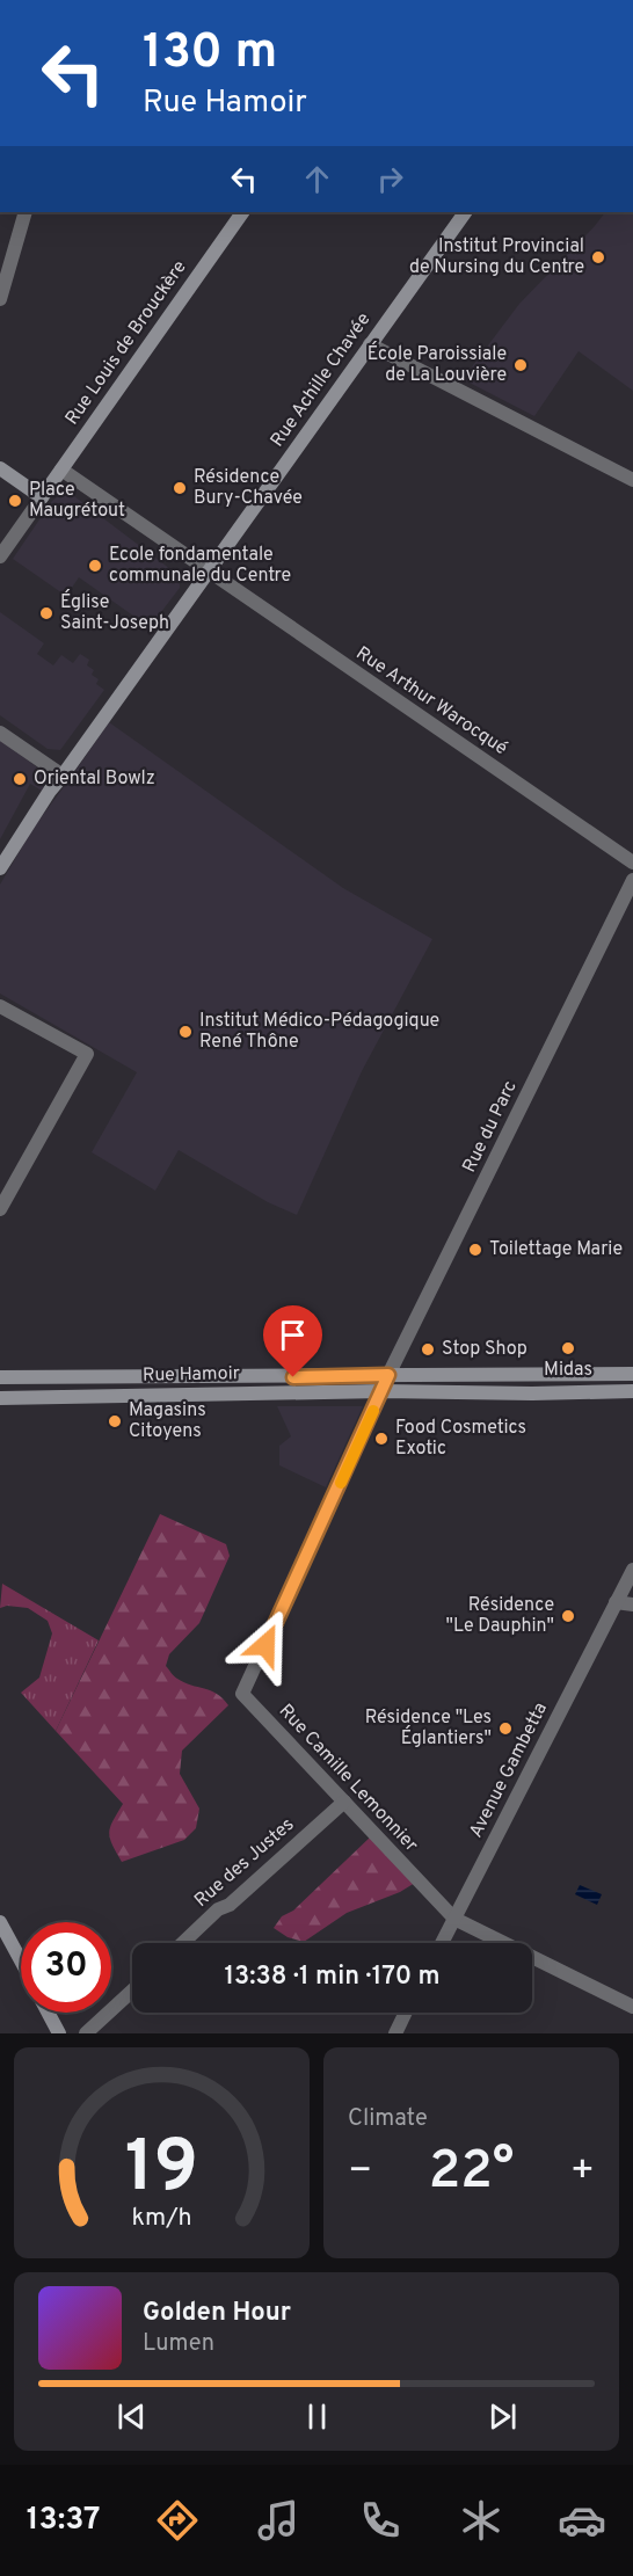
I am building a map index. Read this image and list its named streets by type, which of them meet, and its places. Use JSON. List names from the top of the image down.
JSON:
{
  "streets": {
    "street": [
      "Rue Louis de Brouckère",
      "Rue Achille Chavée",
      "Rue Arthur Warocqué",
      "Rue du Parc",
      "Rue Hamoir",
      "Avenue Gambetta",
      "Rue Camille Lemonnier",
      "Rue des Justes"
    ]
  },
  "crossings": [
    ["Rue Louis de Brouckère", "Rue Arthur Warocqué"],
    ["Rue Achille Chavée", "Rue Arthur Warocqué"],
    ["Rue du Parc", "Rue Hamoir"],
    ["Rue du Parc", "Rue Camille Lemonnier"],
    ["Rue Hamoir", "Rue Camille Lemonnier"],
    ["Avenue Gambetta", "Rue Camille Lemonnier"],
    ["Rue Camille Lemonnier", "Rue des Justes"]
  ],
  "places": [
    "Institut Provincial de Nursing du Centre",
    "École Paroissiale de La Louvière",
    "Résidence Bury-Chavée",
    "Place Maugrétout",
    "Ecole fondamentale communale du Centre",
    "Église Saint-Joseph",
    "Oriental Bowlz",
    "Institut Médico-Pédagogique René Thône",
    "Toilettage Marie",
    "Midas",
    "Stop Shop",
    "Magasins Citoyens",
    "Food Cosmetics Exotic",
    "Résidence \"Le Dauphin\"",
    "Résidence \"Les Églantiers\""
  ],
  "page": {
    "turn": ["130 m", "Rue Hamoir"],
    "limit": "30",
    "trip": "13:38 · 1 min · 170 m",
    "tile": "Climate",
    "heat": ["−", "22°", "+"],
    "song": ["Golden Hour", "Lumen"],
    "tabs": "13:37",
    "gauge": ["19", "km/h"]
  }
}
